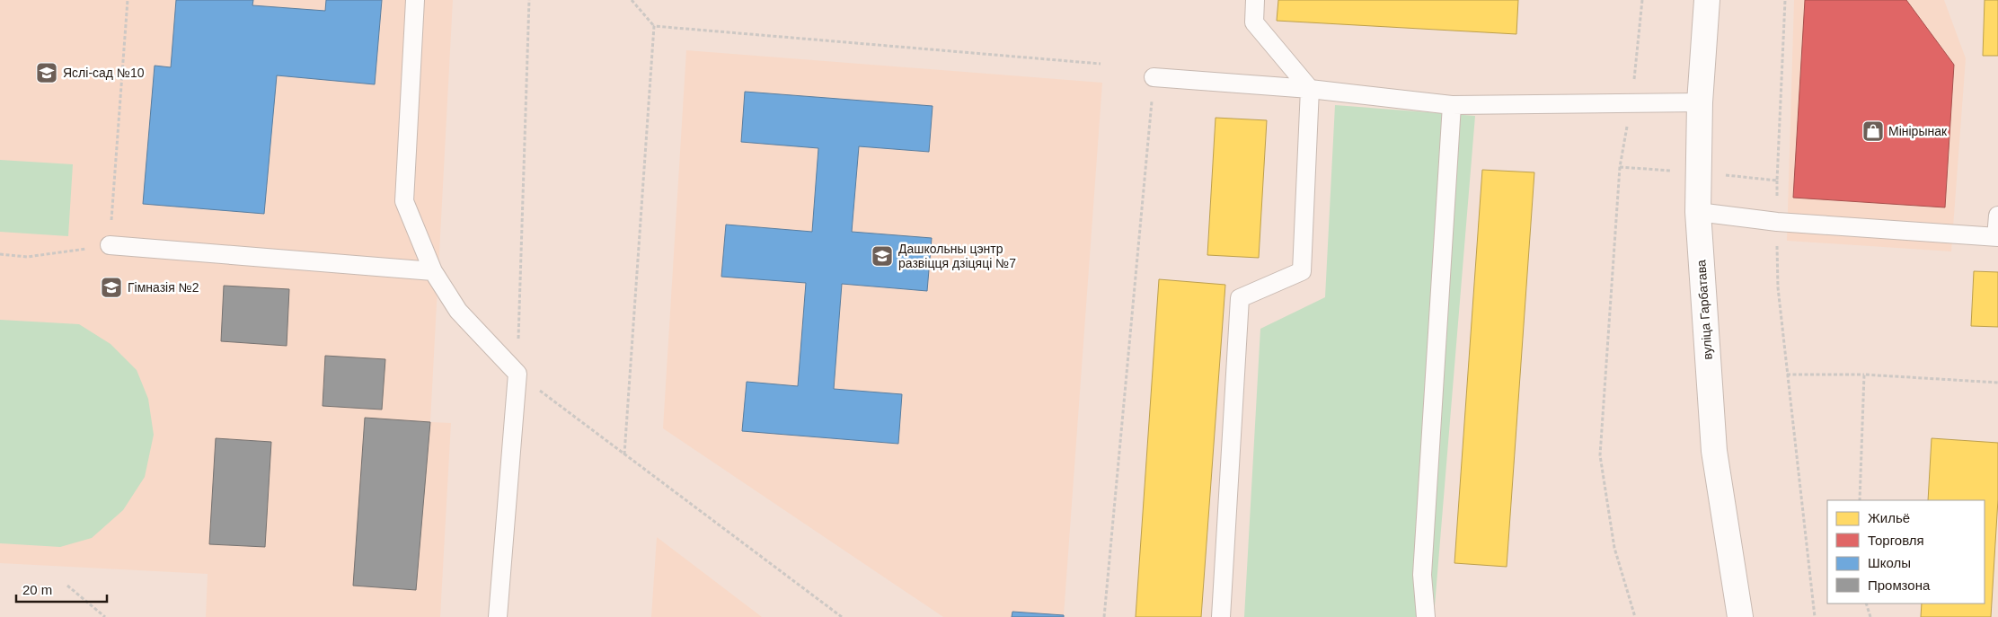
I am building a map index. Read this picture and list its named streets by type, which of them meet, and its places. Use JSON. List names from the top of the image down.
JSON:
{
  "streets": {
    "street": ["вуліца Гарбатава"]
  },
  "places": {
    "school or university": ["Яслі-сад №10", "Дашкольны цэнтр развіцця дзіцяці №7", "Гімназія №2"],
    "shop": ["Мінірынак"]
  },
  "legend": [
    "Жильё",
    "Торговля",
    "Школы",
    "Промзона"
  ],
  "scale_bar": "20 m"
}
